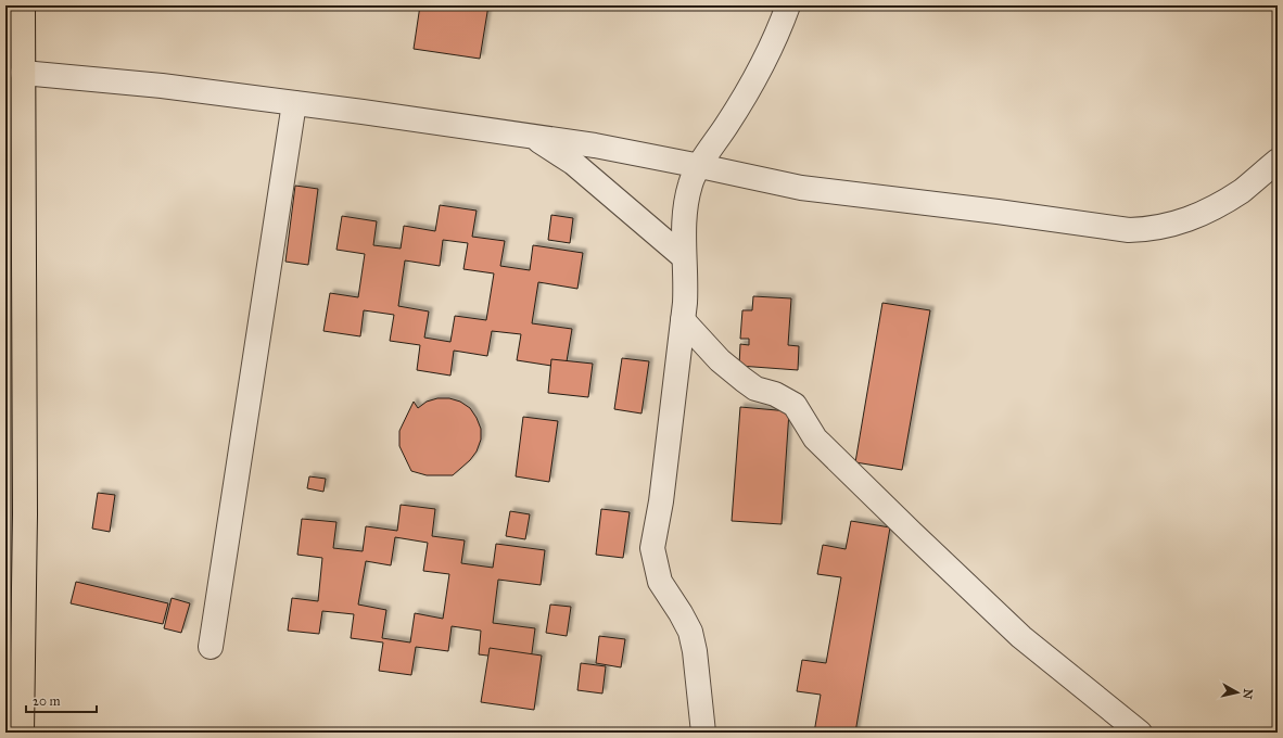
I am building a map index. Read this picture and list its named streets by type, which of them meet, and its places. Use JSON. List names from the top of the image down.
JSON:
{
  "scale_bar": "20 m",
  "north": "right"
}
